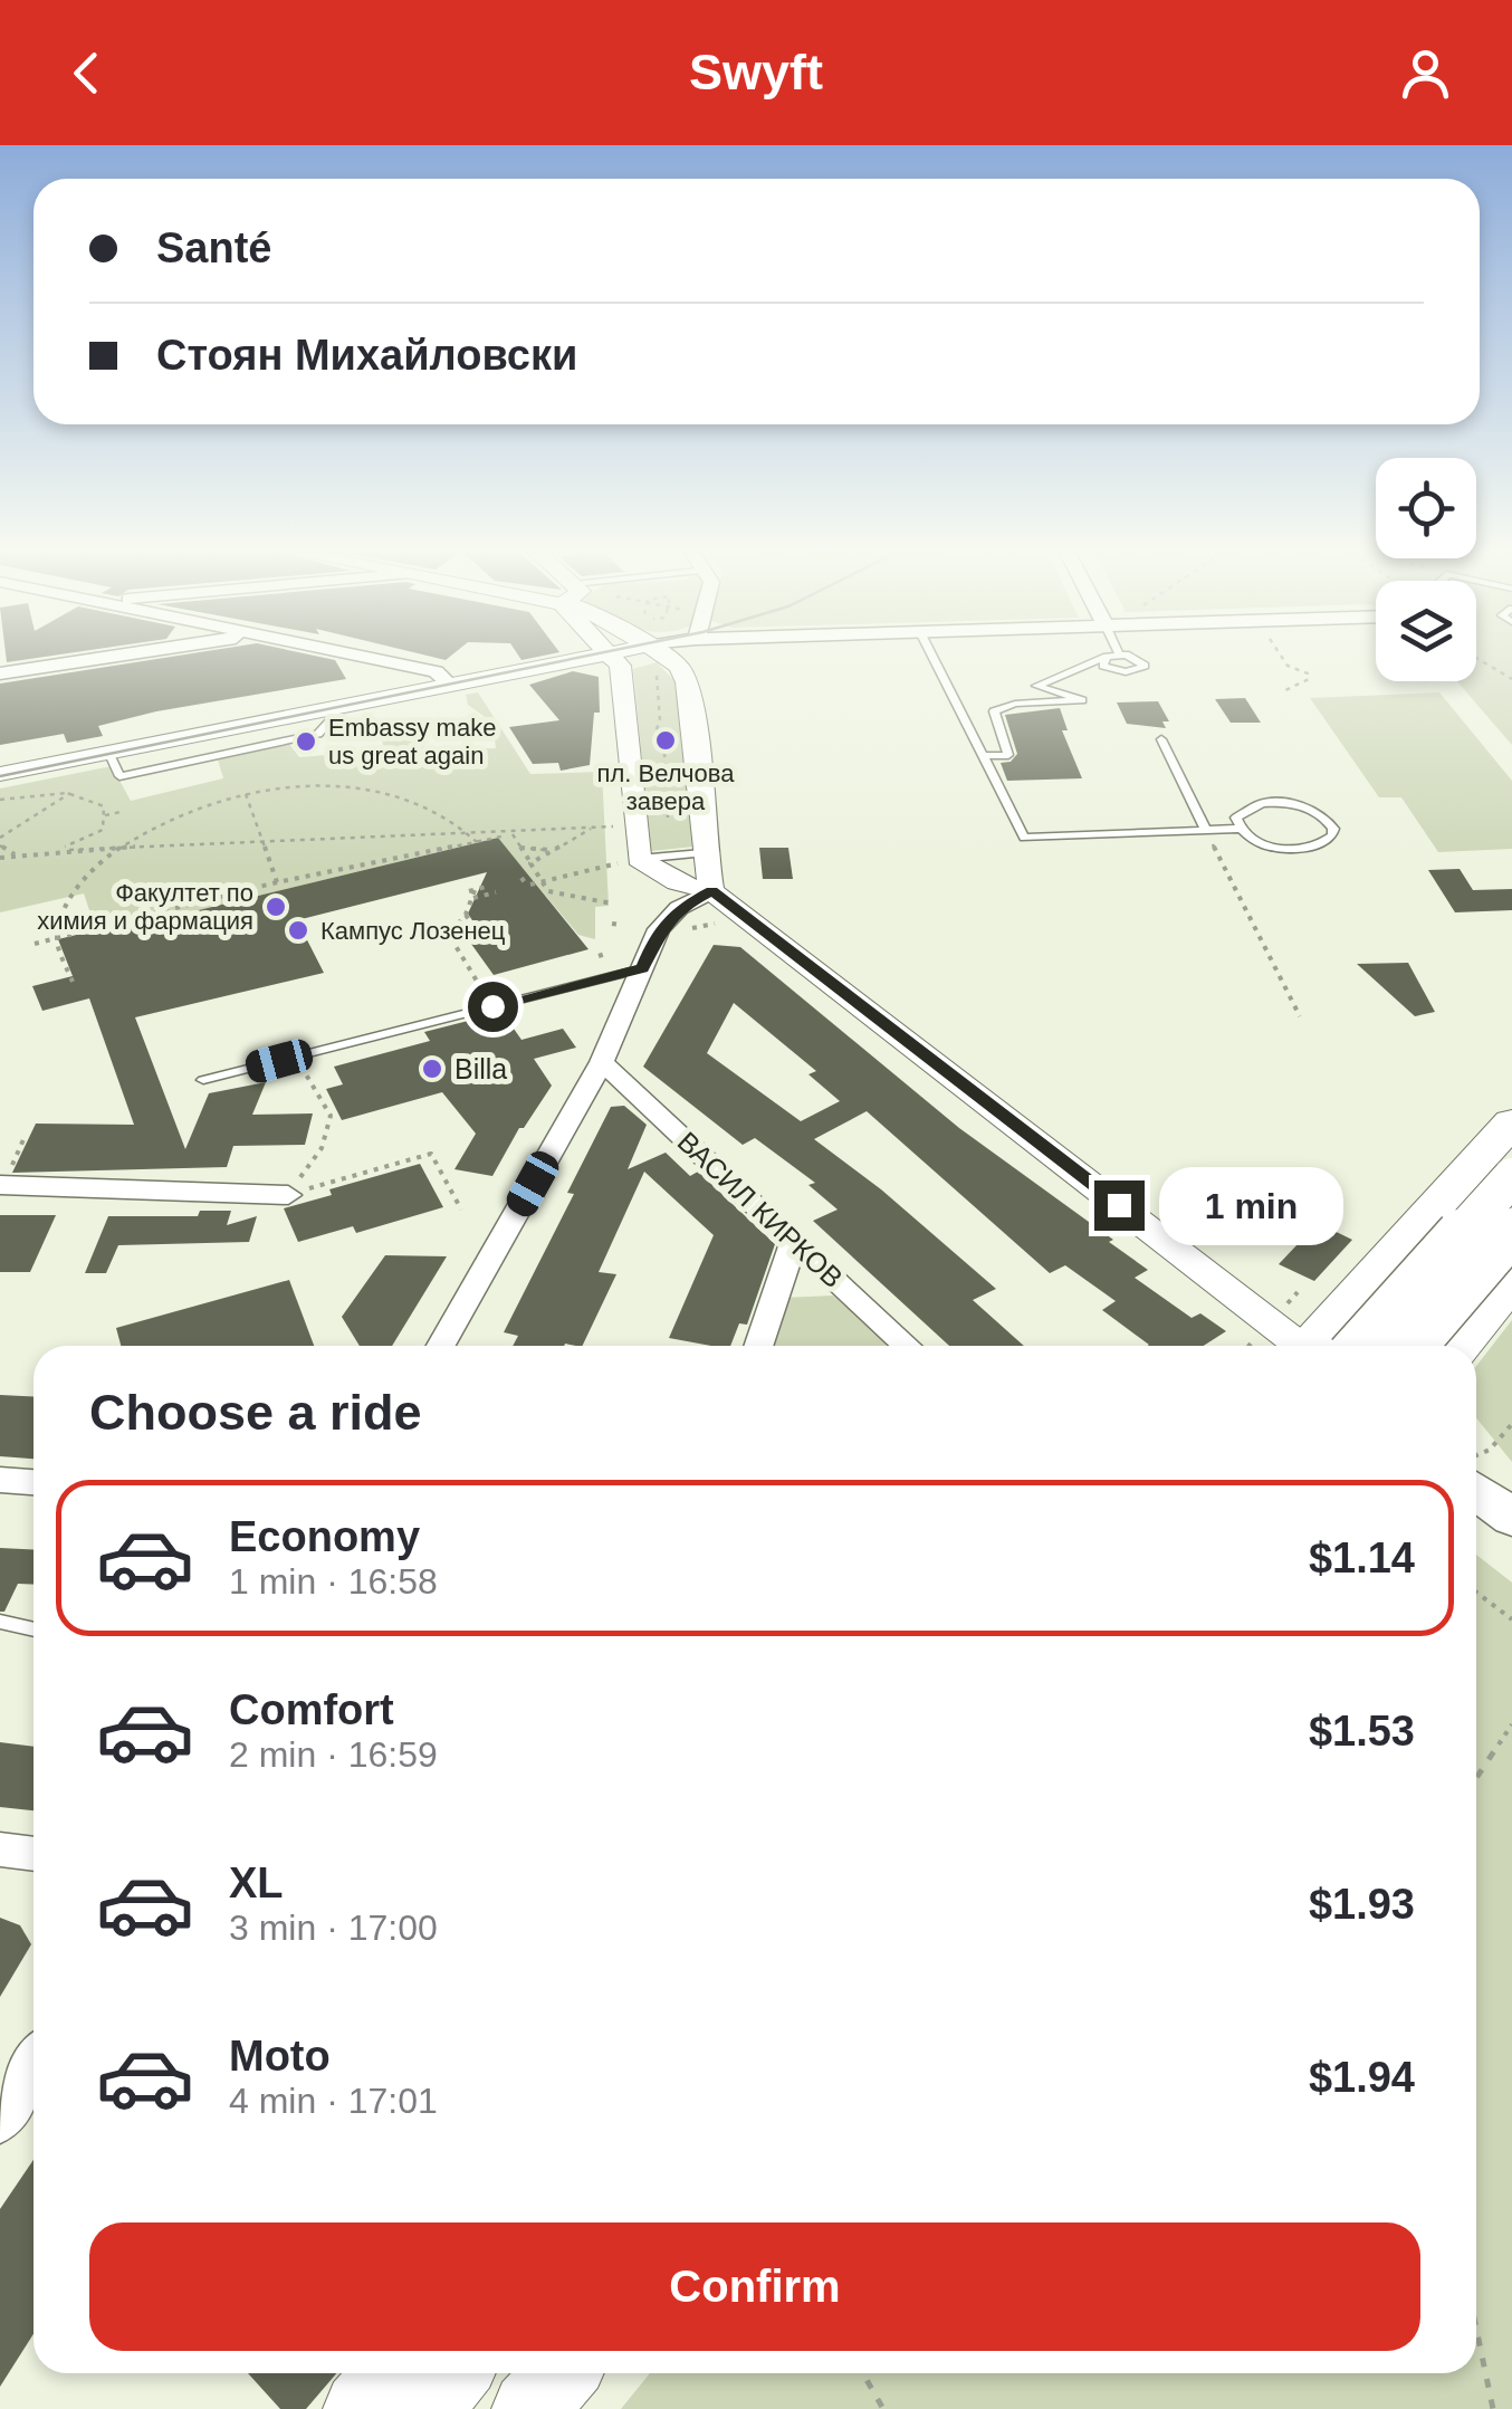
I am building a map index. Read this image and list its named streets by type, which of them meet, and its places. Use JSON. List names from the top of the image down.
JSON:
{
  "streets": {
    "street": ["ВАСИЛ КИРКОВ"]
  },
  "places": [
    "пл. Велчова завера",
    "Embassy make us great again",
    "Факултет по химия и фармация",
    "Кампус Лозенец",
    "Billa"
  ],
  "page": {
    "header": "Swyft",
    "banner": ["Santé", "Стоян Михайловски"],
    "bubble": "1 min",
    "heading": "Choose a ride",
    "list": [
      {
        "name": "Economy",
        "note": "1 min · 16:58",
        "value": "$1.14"
      },
      {
        "name": "Comfort",
        "note": "2 min · 16:59",
        "value": "$1.53"
      },
      {
        "name": "XL",
        "note": "3 min · 17:00",
        "value": "$1.93"
      },
      {
        "name": "Moto",
        "note": "4 min · 17:01",
        "value": "$1.94"
      }
    ],
    "buttons": "Confirm"
  }
}
